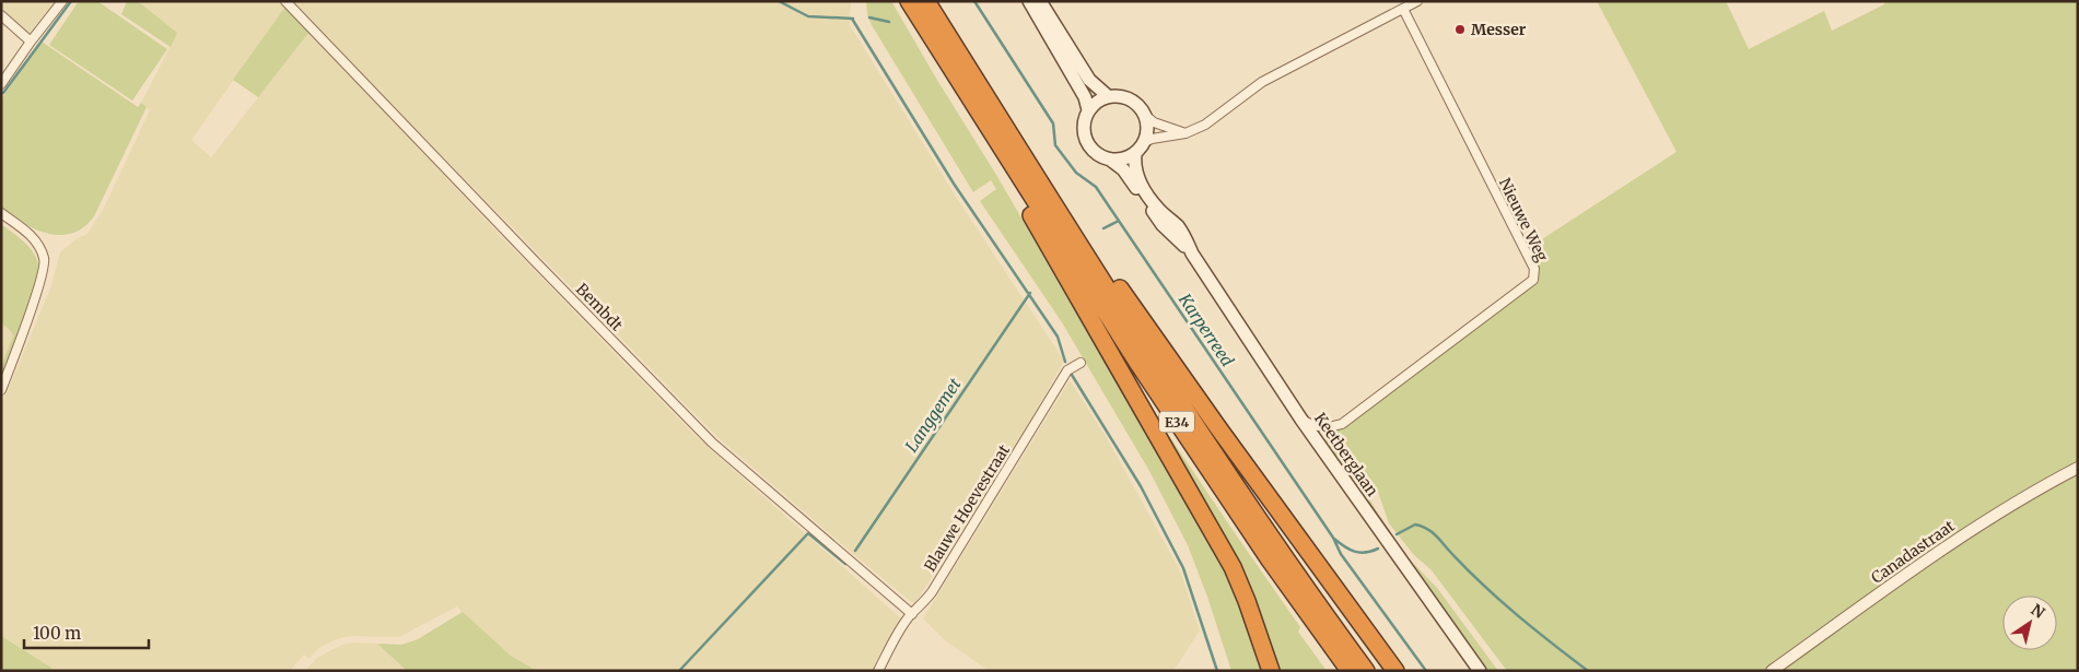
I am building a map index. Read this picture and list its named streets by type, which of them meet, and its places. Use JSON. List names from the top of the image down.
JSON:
{
  "streets": {
    "highway": ["E34"],
    "main road": ["Keetberglaan"],
    "street": [
      "Nieuwe Weg",
      "Bembdt",
      "Blauwe Hoevestraat",
      "Canadastraat"
    ]
  },
  "crossings": [
    ["Nieuwe Weg", "Keetberglaan"],
    ["Bembdt", "Blauwe Hoevestraat"]
  ],
  "water": ["Karperreed", "Langgemet"],
  "places": ["Messer"],
  "scale_bar": "100 m",
  "north": "top right"
}
